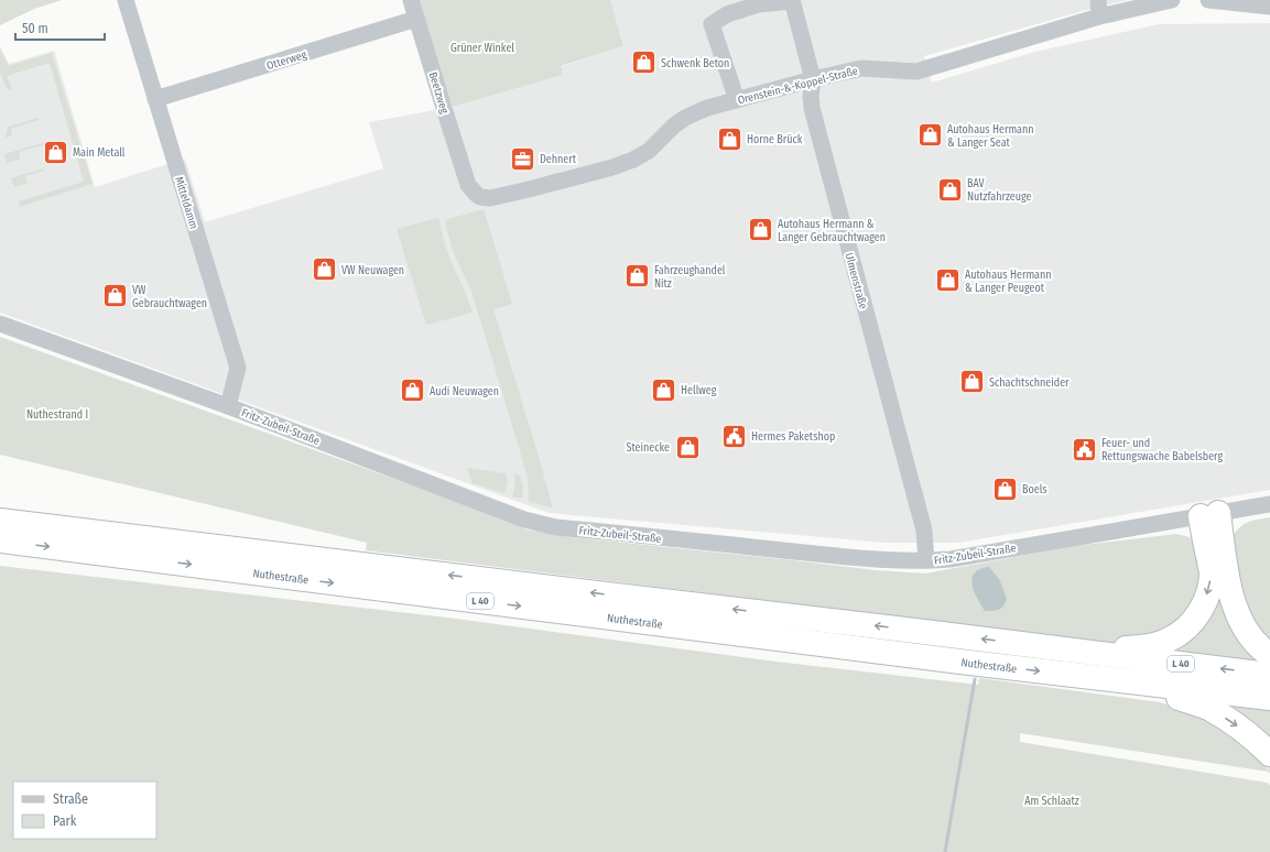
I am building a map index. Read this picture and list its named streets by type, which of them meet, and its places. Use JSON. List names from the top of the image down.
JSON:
{
  "streets": {
    "highway": ["Nuthestraße", "L 40"],
    "street": [
      "Otterweg",
      "Orenstein-&-Koppel-Straße",
      "Beetzweg",
      "Mitteldamm",
      "Ulmenstraße",
      "Fritz-Zubeil-Straße"
    ]
  },
  "crossings": [
    ["Otterweg", "Beetzweg"],
    ["Otterweg", "Mitteldamm"],
    ["Orenstein-&-Koppel-Straße", "Beetzweg"],
    ["Orenstein-&-Koppel-Straße", "Ulmenstraße"],
    ["Mitteldamm", "Fritz-Zubeil-Straße"],
    ["Ulmenstraße", "Fritz-Zubeil-Straße"]
  ],
  "parks": ["Grüner Winkel", "Nuthestrand I", "Am Schlaatz"],
  "places": {
    "shop": [
      "Schwenk Beton",
      "Autohaus Hermann & Langer Seat",
      "Horne Brück",
      "Main Metall",
      "BAV Nutzfahrzeuge",
      "Autohaus Hermann & Langer Gebrauchtwagen",
      "VW Neuwagen",
      "Fahrzeughandel Nitz",
      "Autohaus Hermann & Langer Peugeot",
      "VW Gebrauchtwagen",
      "Schachtschneider",
      "Hellweg",
      "Audi Neuwagen",
      "Steinecke",
      "Boels"
    ],
    "office": ["Dehnert"],
    "public building": ["Hermes Paketshop", "Feuer- und Rettungswache Babelsberg"]
  },
  "legend": ["Straße", "Park"],
  "scale_bar": "50 m"
}
